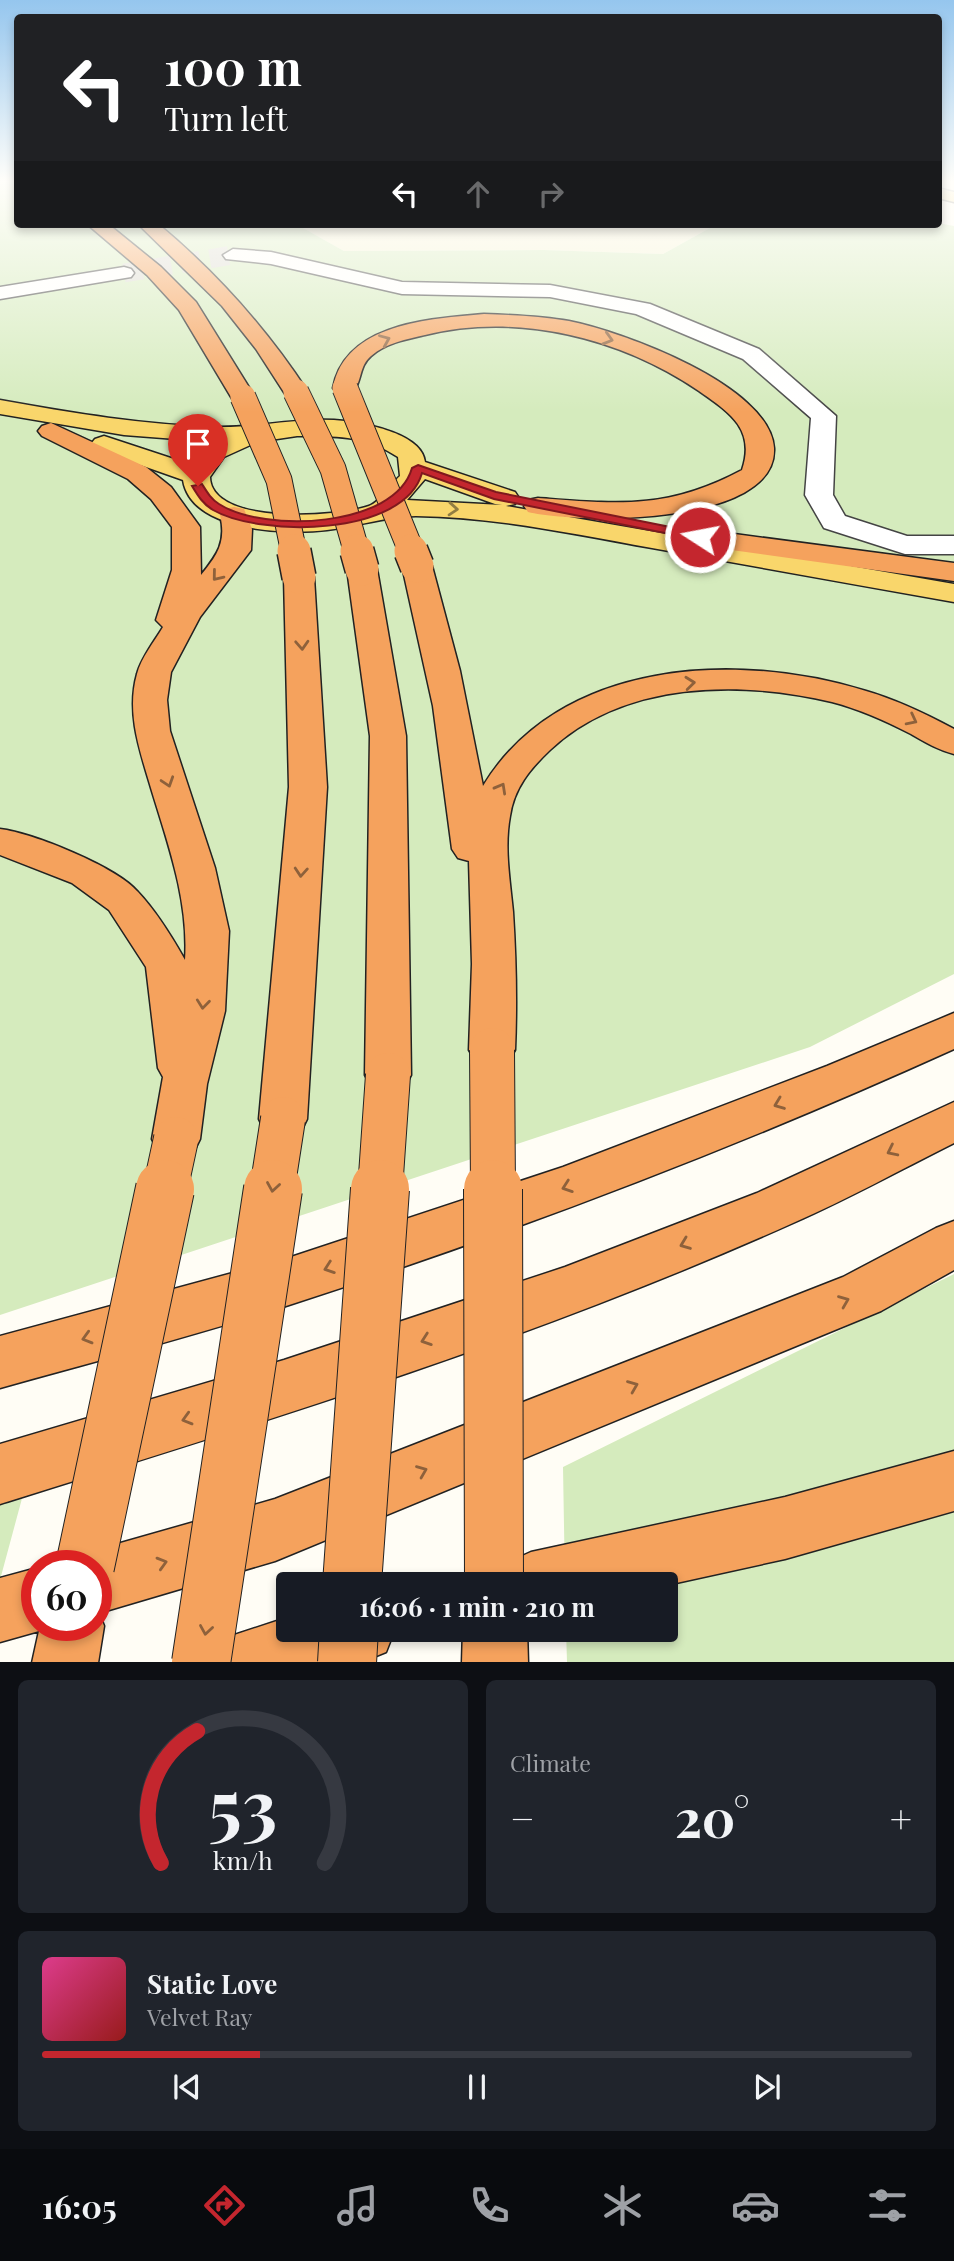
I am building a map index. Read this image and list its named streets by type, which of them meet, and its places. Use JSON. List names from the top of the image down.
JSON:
{
  "page": {
    "turn": ["100 m", "Turn left"],
    "limit": "60",
    "trip": "16:06 · 1 min · 210 m",
    "tile": "Climate",
    "heat": ["−", "20°", "+"],
    "song": ["Static Love", "Velvet Ray"],
    "tabs": "16:05",
    "gauge": ["53", "km/h"]
  }
}
